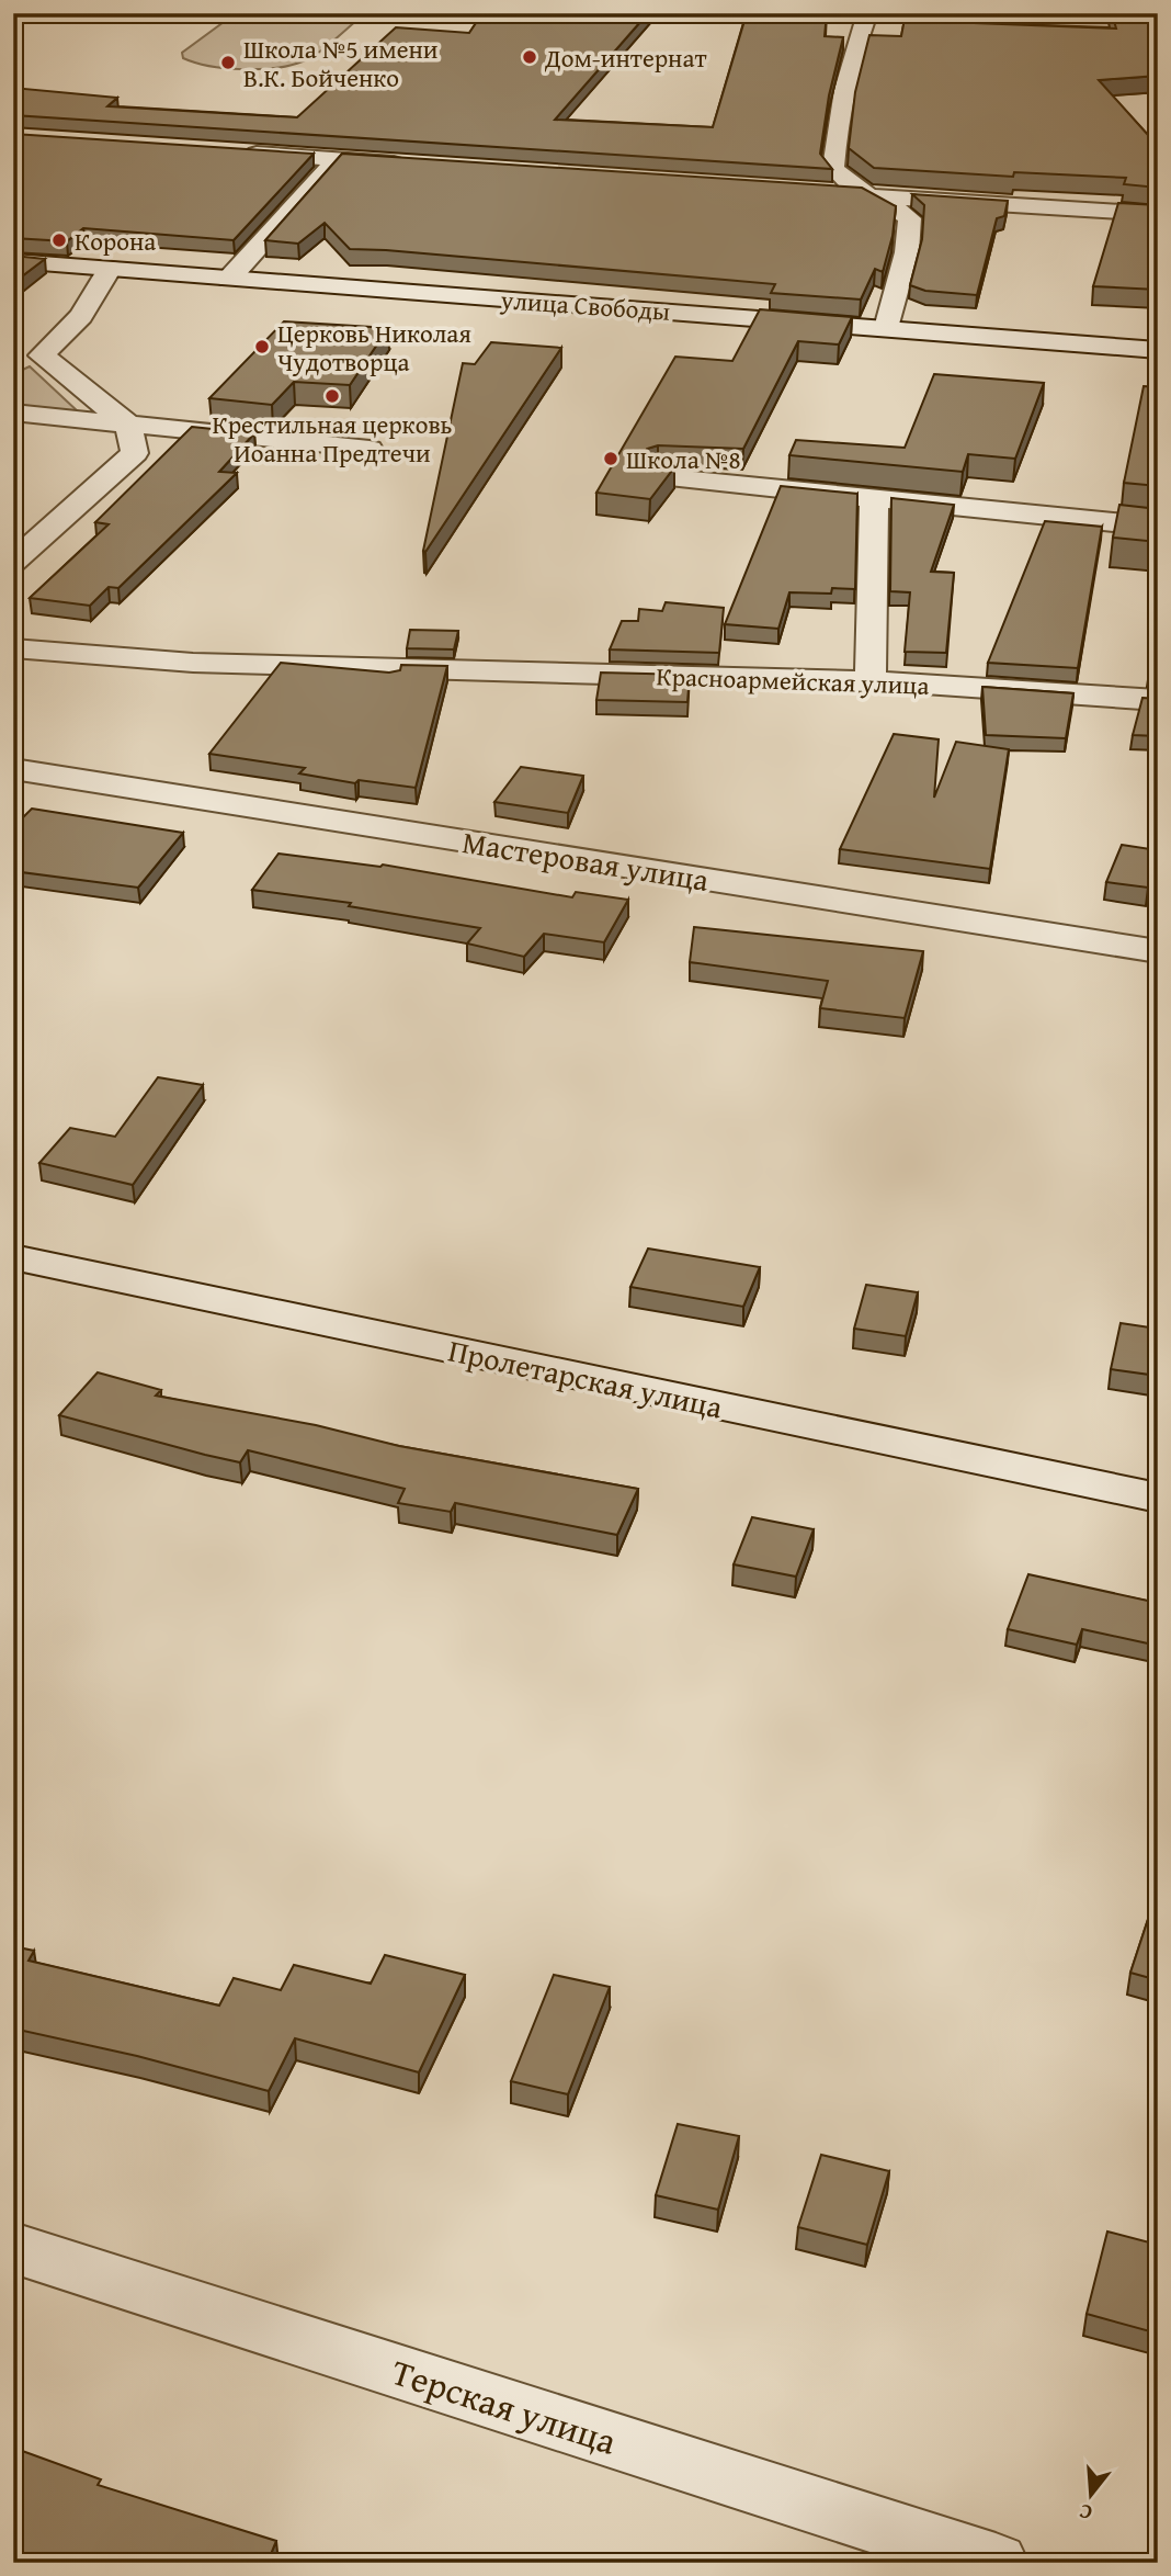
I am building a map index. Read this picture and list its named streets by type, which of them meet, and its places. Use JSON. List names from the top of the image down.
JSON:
{
  "streets": {
    "street": [
      "улица Свободы",
      "Красноармейская улица",
      "Мастеровая улица",
      "Пролетарская улица",
      "Терская улица"
    ]
  },
  "places": [
    "Дом-интернат",
    "Школа №5 имени В.К. Бойченко",
    "Корона",
    "Церковь Николая Чудотворца",
    "Крестильная церковь Иоанна Предтечи",
    "Школа №8"
  ],
  "north": "bottom"
}
